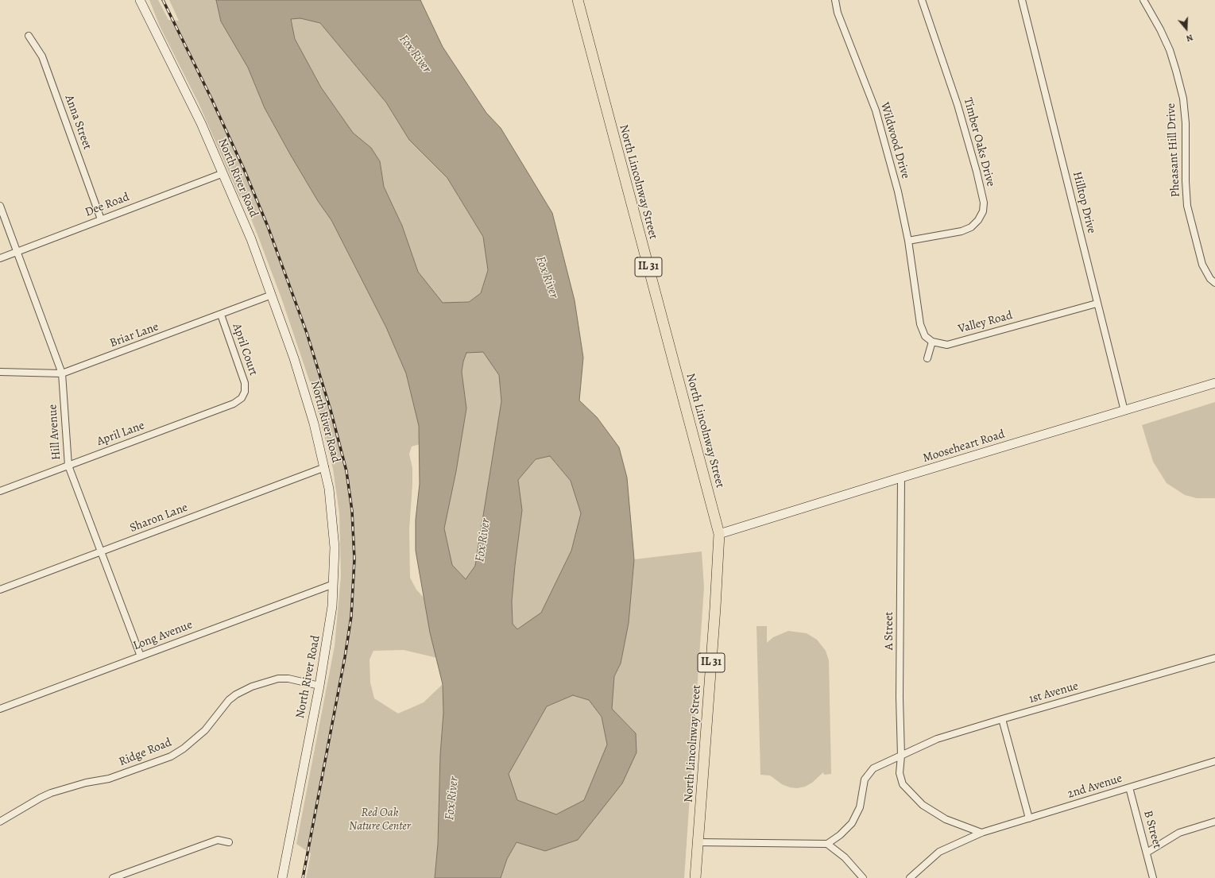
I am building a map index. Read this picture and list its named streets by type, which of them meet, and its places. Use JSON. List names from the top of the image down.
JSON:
{
  "streets": {
    "main road": [
      "North River Road",
      "North Lincolnway Street",
      "IL 31",
      "Mooseheart Road"
    ],
    "street": [
      "Anna Street",
      "Wildwood Drive",
      "Timber Oaks Drive",
      "Pheasant Hill Drive",
      "Hilltop Drive",
      "Dee Road",
      "Valley Road",
      "Briar Lane",
      "April Court",
      "Hill Avenue",
      "April Lane",
      "Sharon Lane",
      "A Street",
      "Long Avenue",
      "1st Avenue",
      "Ridge Road",
      "2nd Avenue",
      "B Street"
    ]
  },
  "crossings": [
    ["Anna Street", "Dee Road"],
    ["Wildwood Drive", "Timber Oaks Drive"],
    ["Wildwood Drive", "Valley Road"],
    ["North River Road", "Dee Road"],
    ["North River Road", "Briar Lane"],
    ["North River Road", "Sharon Lane"],
    ["North River Road", "Long Avenue"],
    ["North River Road", "Ridge Road"],
    ["North Lincolnway Street", "Mooseheart Road"],
    ["Hilltop Drive", "Valley Road"],
    ["Hilltop Drive", "Mooseheart Road"],
    ["Dee Road", "Hill Avenue"],
    ["Briar Lane", "April Court"],
    ["Briar Lane", "Hill Avenue"],
    ["April Court", "April Lane"],
    ["Hill Avenue", "April Lane"],
    ["Hill Avenue", "Sharon Lane"],
    ["Hill Avenue", "Long Avenue"],
    ["Mooseheart Road", "A Street"],
    ["A Street", "1st Avenue"],
    ["A Street", "2nd Avenue"],
    ["2nd Avenue", "B Street"]
  ],
  "water": ["Fox River"],
  "parks": ["Red Oak Nature Center"],
  "north": "bottom"
}
